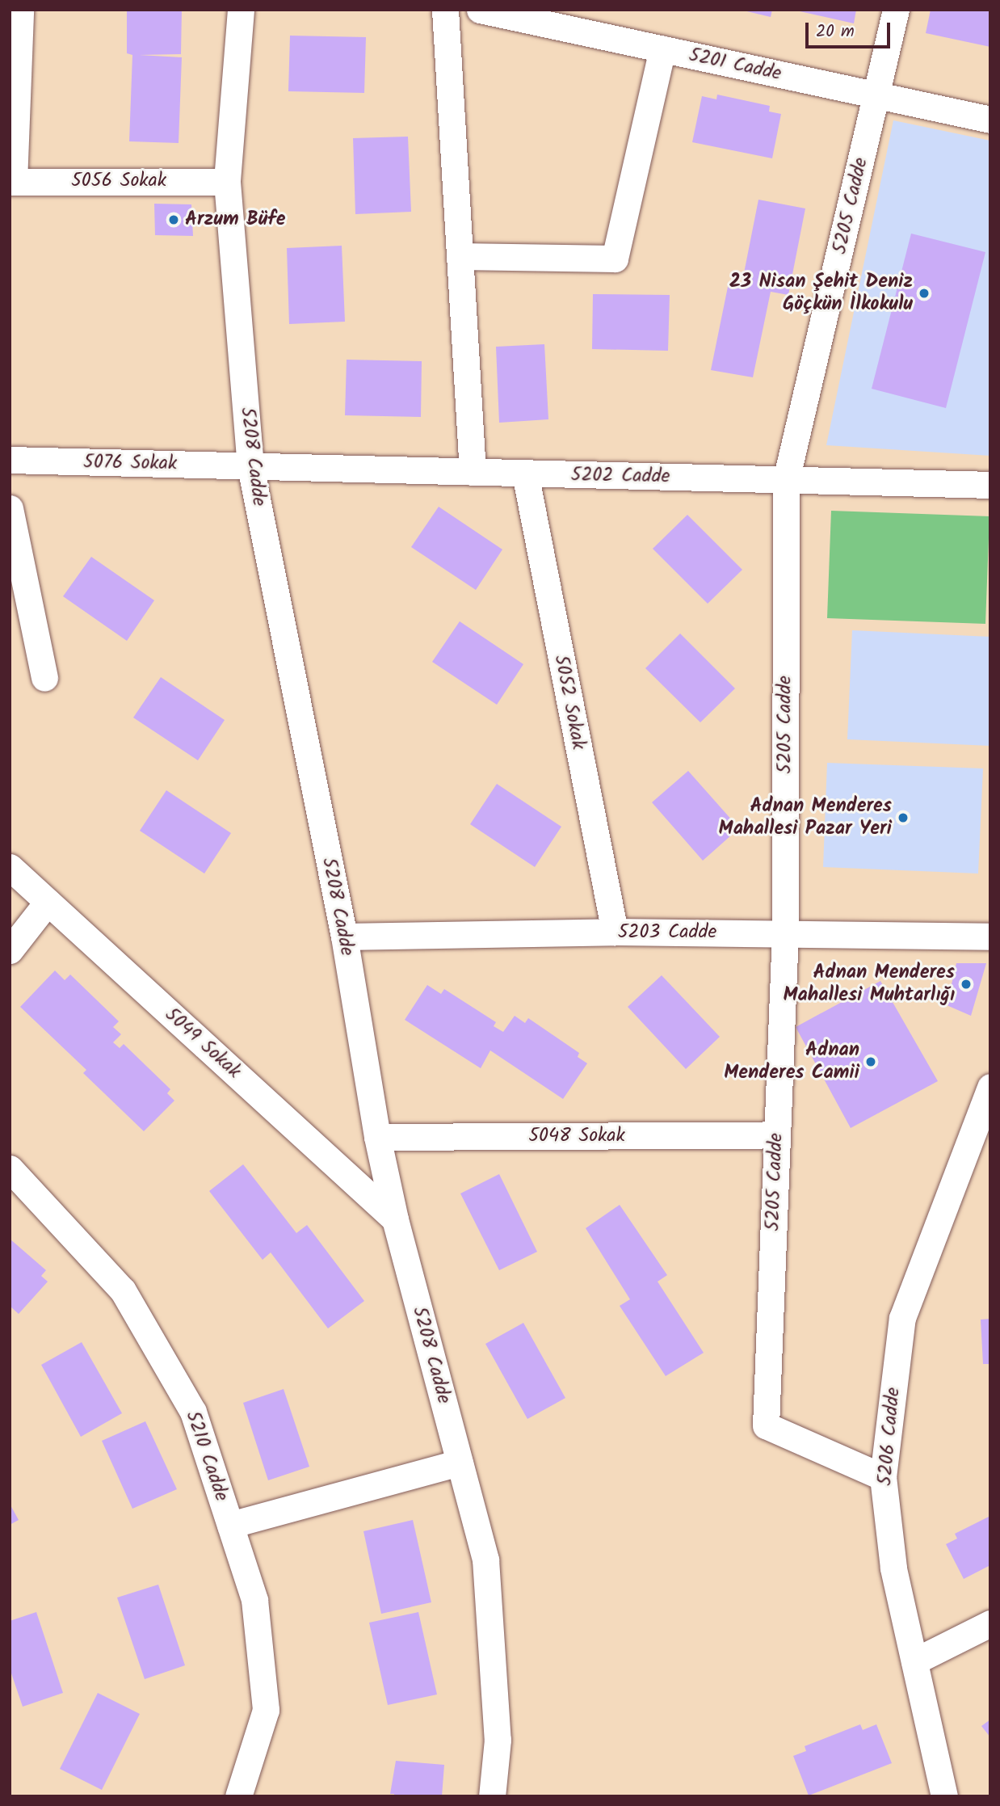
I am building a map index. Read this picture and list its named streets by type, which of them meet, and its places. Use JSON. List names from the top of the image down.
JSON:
{
  "streets": {
    "street": [
      "5201 Cadde",
      "5056 Sokak",
      "5205 Cadde",
      "5208 Cadde",
      "5076 Sokak",
      "5202 Cadde",
      "5052 Sokak",
      "5203 Cadde",
      "5049 Sokak",
      "5048 Sokak",
      "5206 Cadde",
      "5210 Cadde"
    ]
  },
  "crossings": [
    ["5201 Cadde", "5205 Cadde"],
    ["5056 Sokak", "5208 Cadde"],
    ["5205 Cadde", "5202 Cadde"],
    ["5205 Cadde", "5203 Cadde"],
    ["5205 Cadde", "5048 Sokak"],
    ["5205 Cadde", "5206 Cadde"],
    ["5208 Cadde", "5076 Sokak"],
    ["5208 Cadde", "5202 Cadde"],
    ["5208 Cadde", "5203 Cadde"],
    ["5208 Cadde", "5049 Sokak"],
    ["5208 Cadde", "5048 Sokak"],
    ["5076 Sokak", "5202 Cadde"],
    ["5202 Cadde", "5052 Sokak"],
    ["5052 Sokak", "5203 Cadde"]
  ],
  "places": [
    "Arzum Büfe",
    "23 Nisan Şehit Deniz Göçkün İlkokulu",
    "Adnan Menderes Mahallesi Pazar Yeri",
    "Adnan Menderes Mahallesi Muhtarlığı",
    "Adnan Menderes Camii"
  ],
  "scale_bar": "20 m"
}
